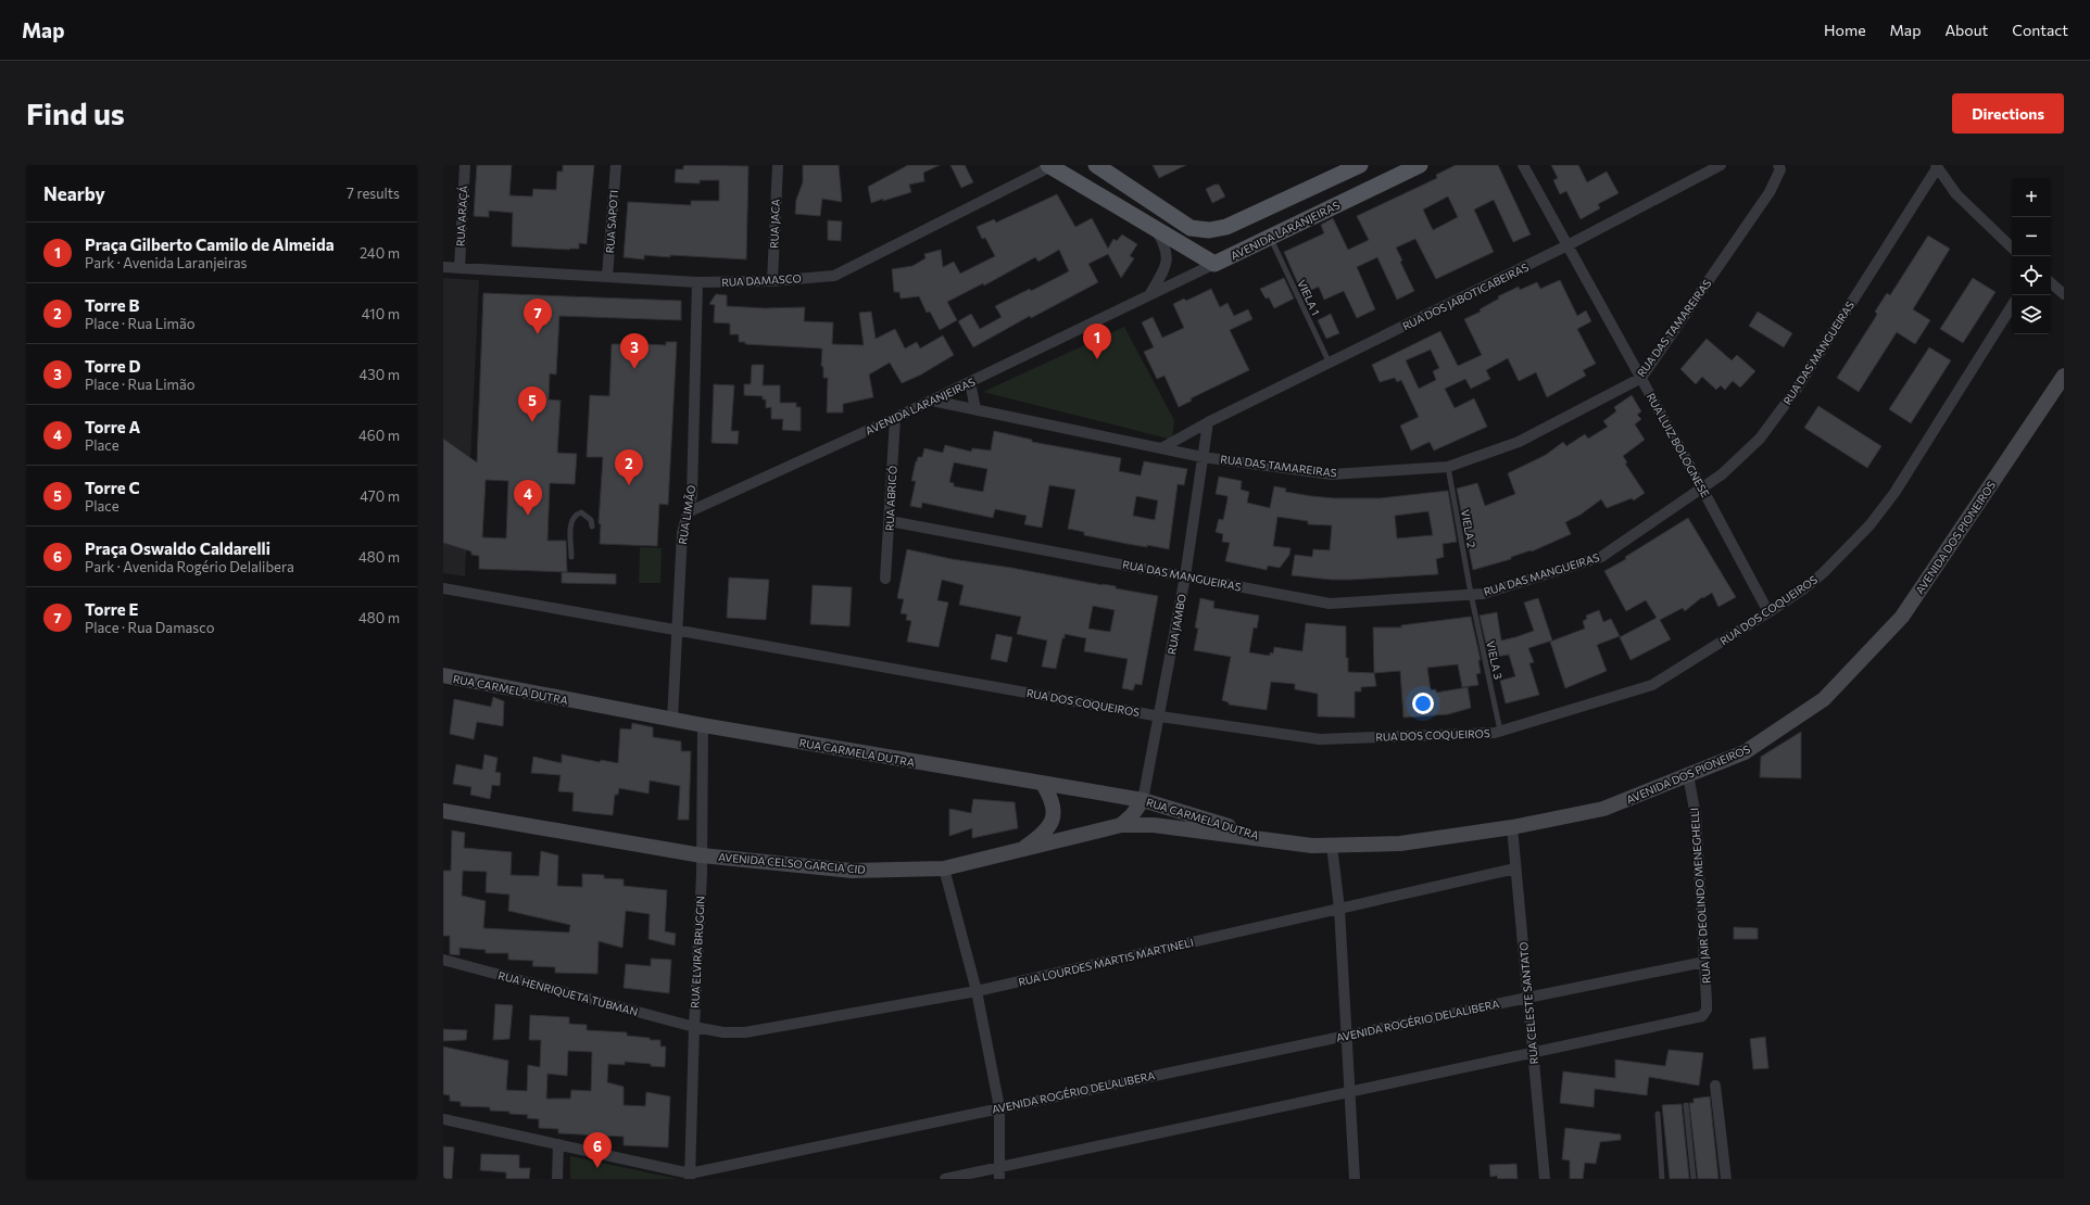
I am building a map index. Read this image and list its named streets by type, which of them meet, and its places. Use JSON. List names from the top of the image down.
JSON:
{
  "streets": {
    "main road": [
      "AVENIDA LARANJEIRAS",
      "AVENIDA DOS PIONEIROS",
      "RUA CARMELA DUTRA",
      "AVENIDA CELSO GARCIA CID"
    ],
    "street": [
      "RUA ARAÇÁ",
      "RUA SAPOTI",
      "RUA JACA",
      "RUA DAMASCO",
      "RUA DOS JABOTICABEIRAS",
      "RUA DAS TAMAREIRAS",
      "RUA DAS MANGUEIRAS",
      "RUA LUIZ BOLOGNESE",
      "RUA ABRICÓ",
      "RUA LIMÃO",
      "RUA DOS COQUEIROS",
      "RUA JAMBO",
      "RUA JAIR DEOLINDO MENEGHELLI",
      "RUA ELVIRA BRUGGIN",
      "RUA LOURDES MARTIS MARTINELI",
      "RUA HENRIQUETA TUBMAN",
      "RUA CELESTE SANTATO",
      "AVENIDA ROGÉRIO DELALIBERA"
    ],
    "lane": ["VIELA 1", "VIELA 2", "VIELA 3"]
  },
  "crossings": [
    ["RUA ARAÇÁ", "RUA DAMASCO"],
    ["RUA SAPOTI", "RUA DAMASCO"],
    ["RUA JACA", "RUA DAMASCO"],
    ["AVENIDA LARANJEIRAS", "VIELA 1"],
    ["AVENIDA LARANJEIRAS", "RUA DAS TAMAREIRAS"],
    ["AVENIDA LARANJEIRAS", "RUA ABRICÓ"],
    ["AVENIDA LARANJEIRAS", "RUA LIMÃO"],
    ["RUA DAMASCO", "RUA LIMÃO"],
    ["RUA DOS JABOTICABEIRAS", "VIELA 1"],
    ["RUA DOS JABOTICABEIRAS", "RUA DAS TAMAREIRAS"],
    ["RUA DOS JABOTICABEIRAS", "RUA LUIZ BOLOGNESE"],
    ["RUA DOS JABOTICABEIRAS", "RUA JAMBO"],
    ["RUA DAS TAMAREIRAS", "RUA LUIZ BOLOGNESE"],
    ["RUA DAS TAMAREIRAS", "VIELA 2"],
    ["RUA DAS TAMAREIRAS", "RUA JAMBO"],
    ["RUA DAS MANGUEIRAS", "RUA LUIZ BOLOGNESE"],
    ["RUA DAS MANGUEIRAS", "RUA ABRICÓ"],
    ["RUA DAS MANGUEIRAS", "VIELA 2"],
    ["RUA DAS MANGUEIRAS", "RUA JAMBO"],
    ["RUA DAS MANGUEIRAS", "VIELA 3"],
    ["RUA LUIZ BOLOGNESE", "RUA DOS COQUEIROS"],
    ["RUA LIMÃO", "RUA DOS COQUEIROS"],
    ["RUA LIMÃO", "RUA CARMELA DUTRA"],
    ["VIELA 2", "VIELA 3"],
    ["AVENIDA DOS PIONEIROS", "RUA CARMELA DUTRA"],
    ["AVENIDA DOS PIONEIROS", "AVENIDA CELSO GARCIA CID"],
    ["AVENIDA DOS PIONEIROS", "RUA JAIR DEOLINDO MENEGHELLI"],
    ["AVENIDA DOS PIONEIROS", "RUA CELESTE SANTATO"],
    ["RUA DOS COQUEIROS", "RUA JAMBO"],
    ["RUA DOS COQUEIROS", "VIELA 3"],
    ["RUA JAMBO", "RUA CARMELA DUTRA"],
    ["RUA CARMELA DUTRA", "AVENIDA CELSO GARCIA CID"],
    ["RUA CARMELA DUTRA", "RUA ELVIRA BRUGGIN"],
    ["AVENIDA CELSO GARCIA CID", "RUA ELVIRA BRUGGIN"],
    ["RUA JAIR DEOLINDO MENEGHELLI", "RUA CELESTE SANTATO"],
    ["RUA JAIR DEOLINDO MENEGHELLI", "AVENIDA ROGÉRIO DELALIBERA"],
    ["RUA ELVIRA BRUGGIN", "RUA LOURDES MARTIS MARTINELI"],
    ["RUA ELVIRA BRUGGIN", "RUA HENRIQUETA TUBMAN"],
    ["RUA ELVIRA BRUGGIN", "AVENIDA ROGÉRIO DELALIBERA"],
    ["RUA LOURDES MARTIS MARTINELI", "RUA HENRIQUETA TUBMAN"],
    ["RUA LOURDES MARTIS MARTINELI", "RUA CELESTE SANTATO"],
    ["RUA CELESTE SANTATO", "AVENIDA ROGÉRIO DELALIBERA"]
  ],
  "page": {
    "header": "Map",
    "nav": [
      "Home",
      "Map",
      "About",
      "Contact"
    ],
    "buttons": "Directions",
    "title": "Find us",
    "heading": ["Nearby", "7 results"],
    "map_buttons": ["+", "−"],
    "list": [
      {
        "mark": "1",
        "name": "Praça Gilberto Camilo de Almeida",
        "note": "Park · Avenida Laranjeiras",
        "value": "240 m"
      },
      {
        "mark": "2",
        "name": "Torre B",
        "note": "Place · Rua Limão",
        "value": "410 m"
      },
      {
        "mark": "3",
        "name": "Torre D",
        "note": "Place · Rua Limão",
        "value": "430 m"
      },
      {
        "mark": "4",
        "name": "Torre A",
        "note": "Place",
        "value": "460 m"
      },
      {
        "mark": "5",
        "name": "Torre C",
        "note": "Place",
        "value": "470 m"
      },
      {
        "mark": "6",
        "name": "Praça Oswaldo Caldarelli",
        "note": "Park · Avenida Rogério Delalibera",
        "value": "480 m"
      },
      {
        "mark": "7",
        "name": "Torre E",
        "note": "Place · Rua Damasco",
        "value": "480 m"
      }
    ],
    "pins": [
      "7",
      "1",
      "3",
      "5",
      "2",
      "4",
      "6"
    ]
  }
}
